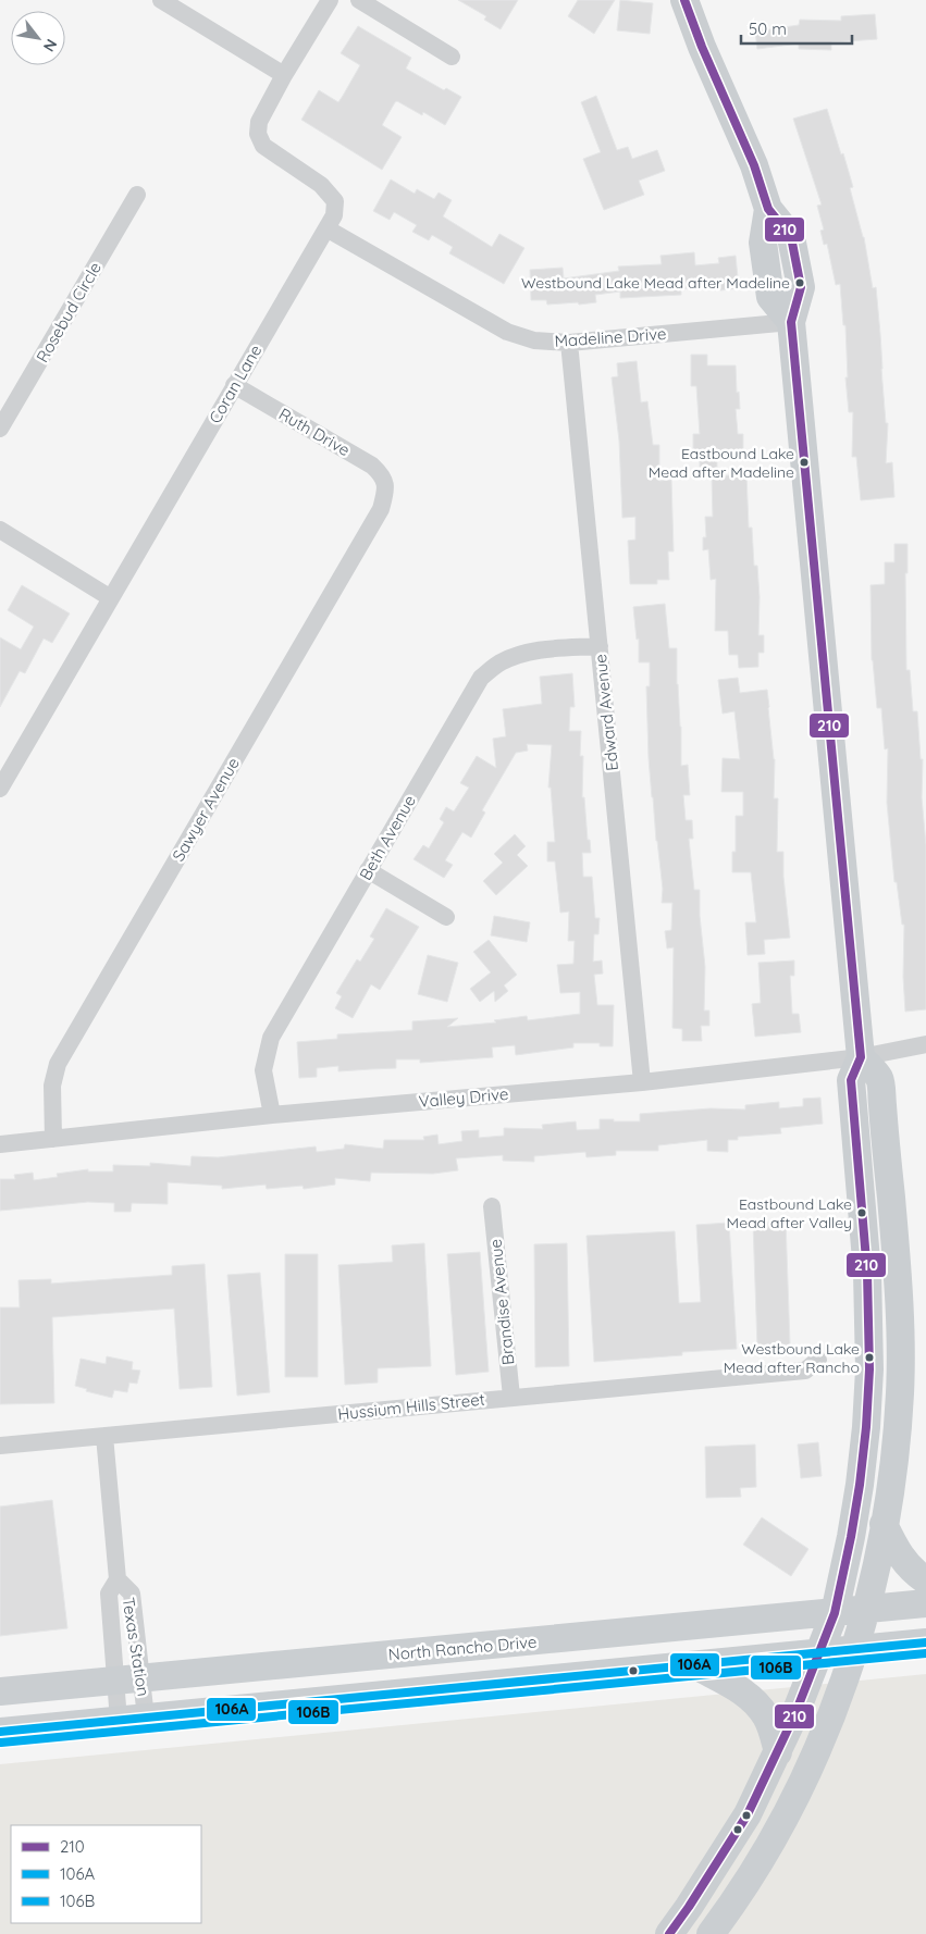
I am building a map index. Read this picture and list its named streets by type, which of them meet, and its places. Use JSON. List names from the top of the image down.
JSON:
{
  "streets": {
    "main road": ["North Rancho Drive"],
    "street": [
      "Rosebud Circle",
      "Madeline Drive",
      "Coran Lane",
      "Ruth Drive",
      "Edward Avenue",
      "Sawyer Avenue",
      "Beth Avenue",
      "Valley Drive",
      "Brandise Avenue",
      "Hussium Hills Street",
      "Texas Station"
    ]
  },
  "crossings": [
    ["Madeline Drive", "Coran Lane"],
    ["Madeline Drive", "Edward Avenue"],
    ["Coran Lane", "Ruth Drive"],
    ["Ruth Drive", "Sawyer Avenue"],
    ["Edward Avenue", "Beth Avenue"],
    ["Edward Avenue", "Valley Drive"],
    ["Sawyer Avenue", "Valley Drive"],
    ["Beth Avenue", "Valley Drive"],
    ["Brandise Avenue", "Hussium Hills Street"],
    ["Hussium Hills Street", "Texas Station"],
    ["Texas Station", "North Rancho Drive"]
  ],
  "places": [
    "Westbound Lake Mead after Madeline",
    "Eastbound Lake Mead after Madeline",
    "Eastbound Lake Mead after Valley",
    "Westbound Lake Mead after Rancho"
  ],
  "lines": ["transit line 210", "transit line 106A", "transit line 106B"],
  "legend": ["210", "106A", "106B"],
  "scale_bar": "50 m",
  "north": "bottom right"
}
